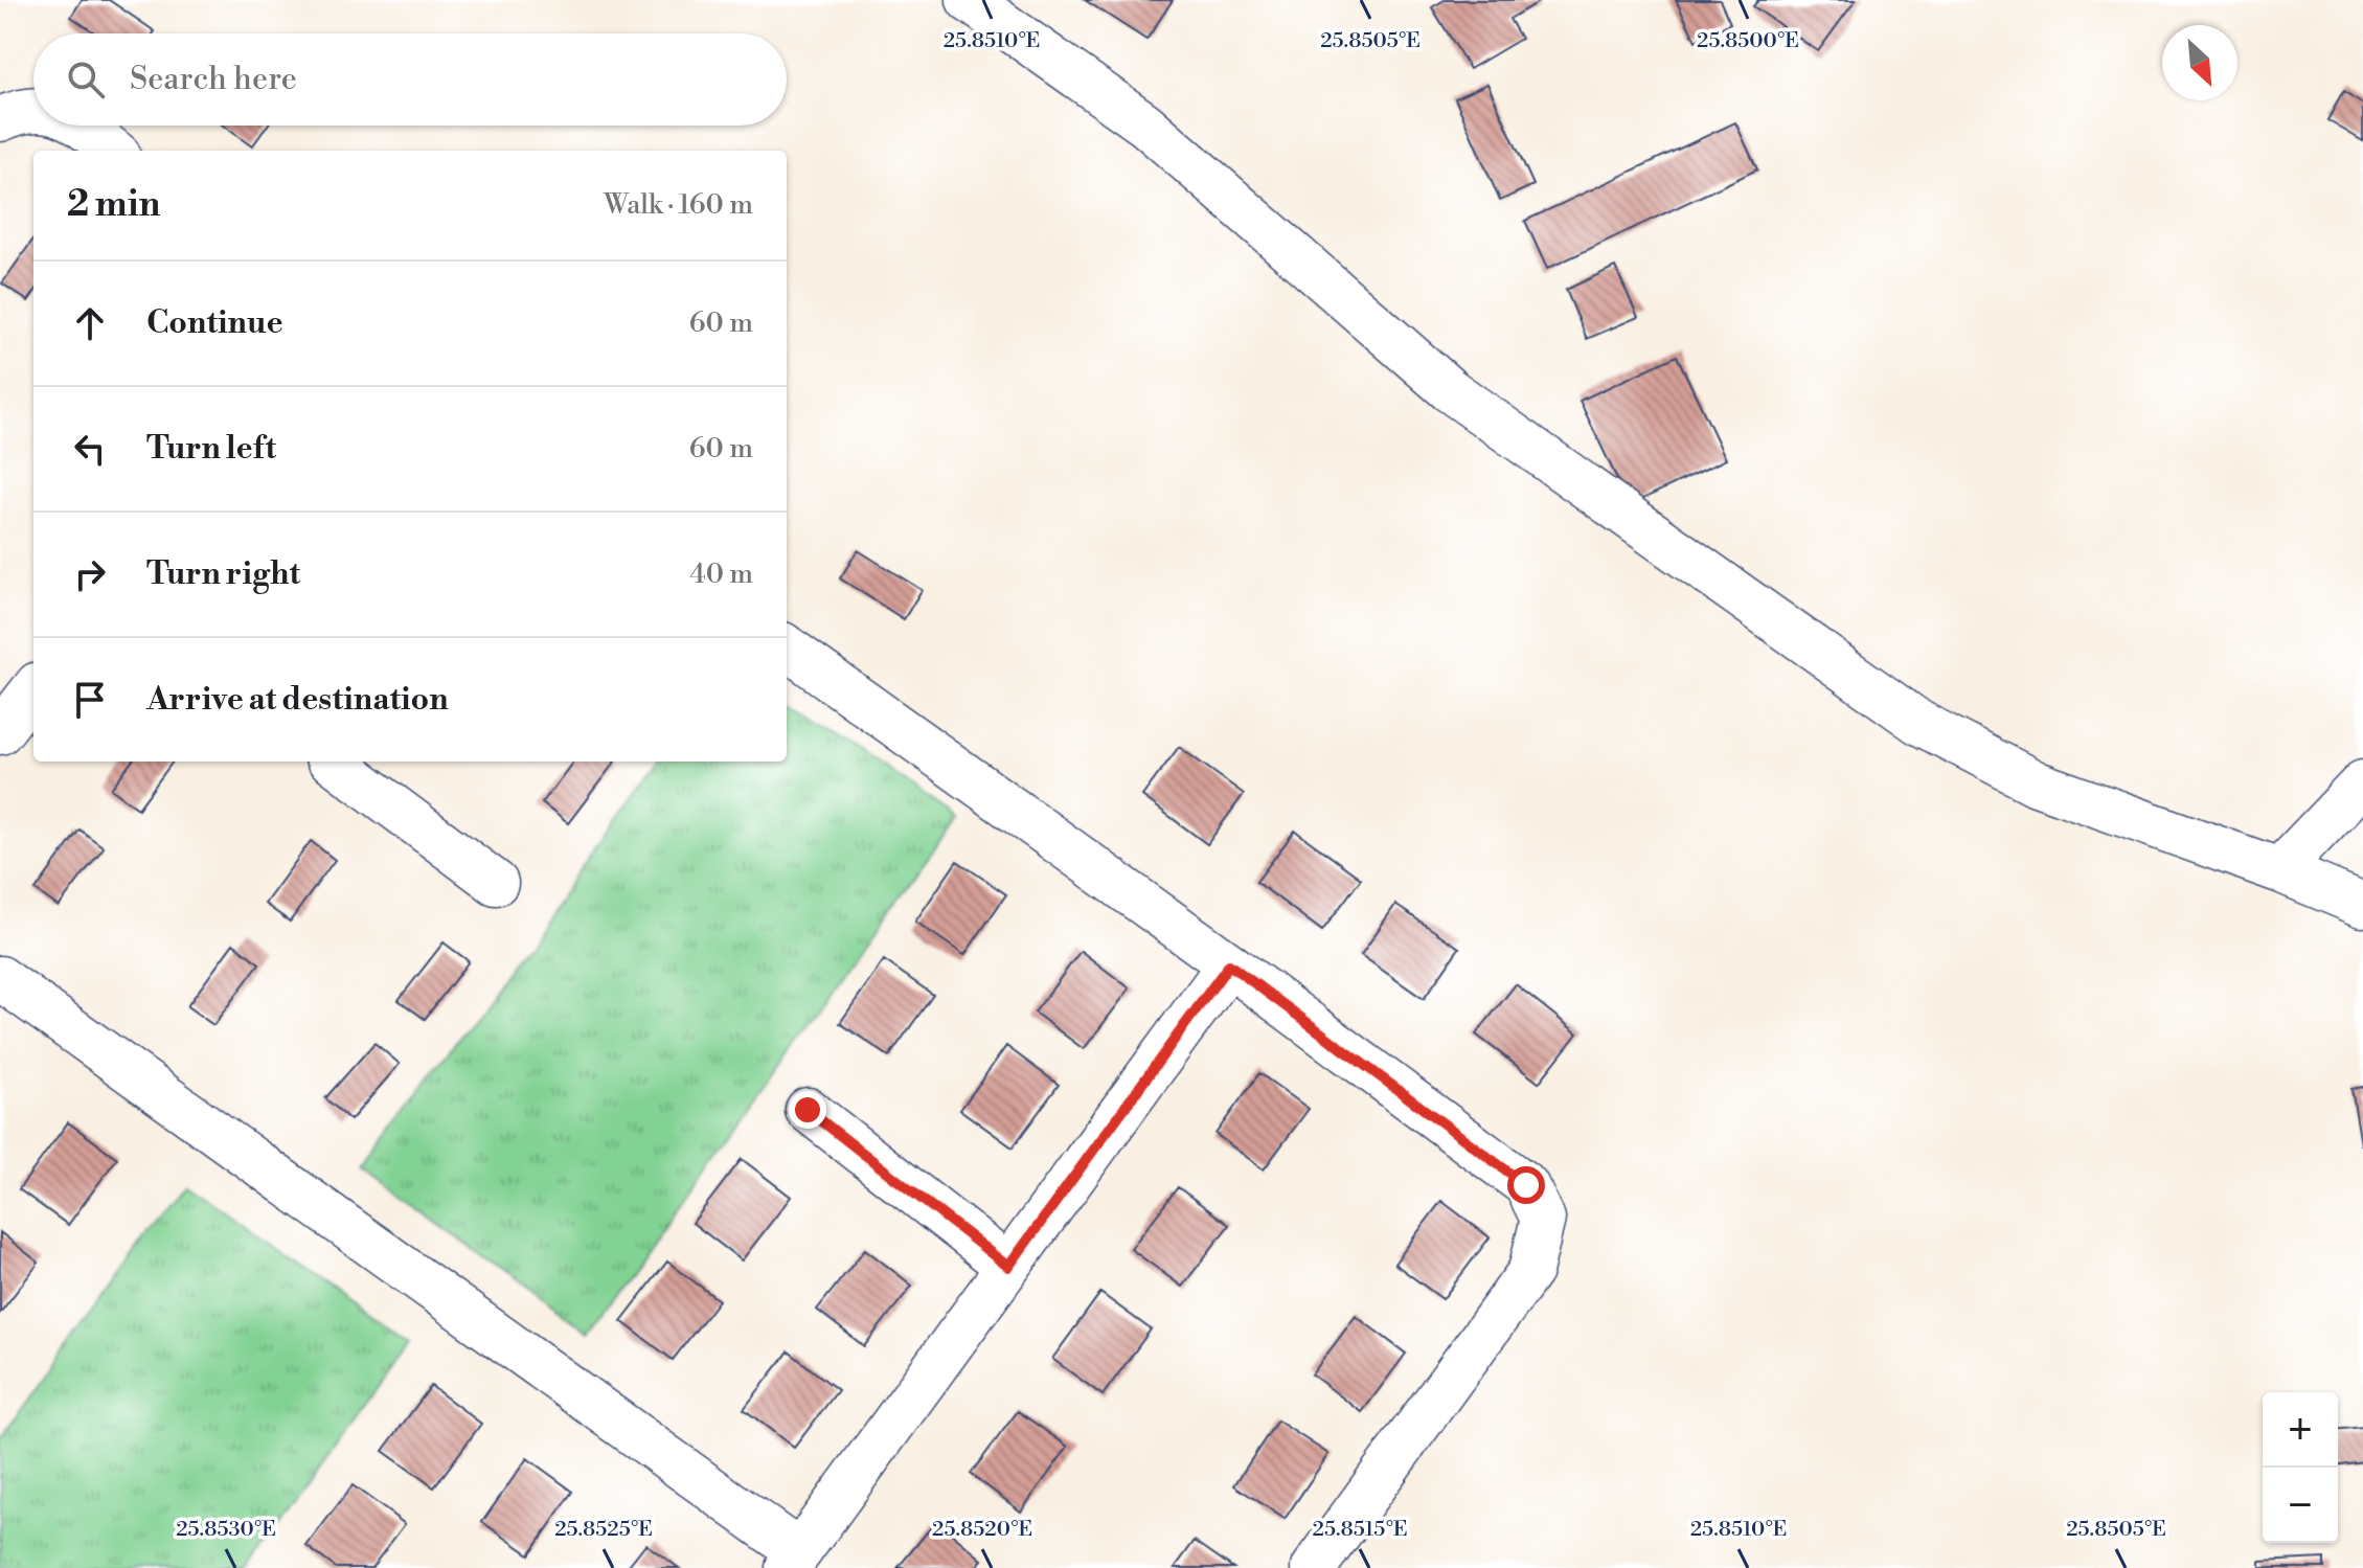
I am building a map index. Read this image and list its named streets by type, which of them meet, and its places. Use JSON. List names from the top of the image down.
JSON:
{
  "north": "bottom right",
  "page": {
    "search": "Search here",
    "heading": ["2 min", "Walk · 160 m"],
    "list": [
      ["Continue", "60 m"],
      ["Turn left", "60 m"],
      ["Turn right", "40 m"],
      "Arrive at destination"
    ],
    "map_buttons": ["+", "−"]
  },
  "coordinates": [
    "25.8510°E",
    "25.8505°E",
    "25.8500°E",
    "25.8530°E",
    "25.8525°E",
    "25.8520°E",
    "25.8515°E"
  ]
}
